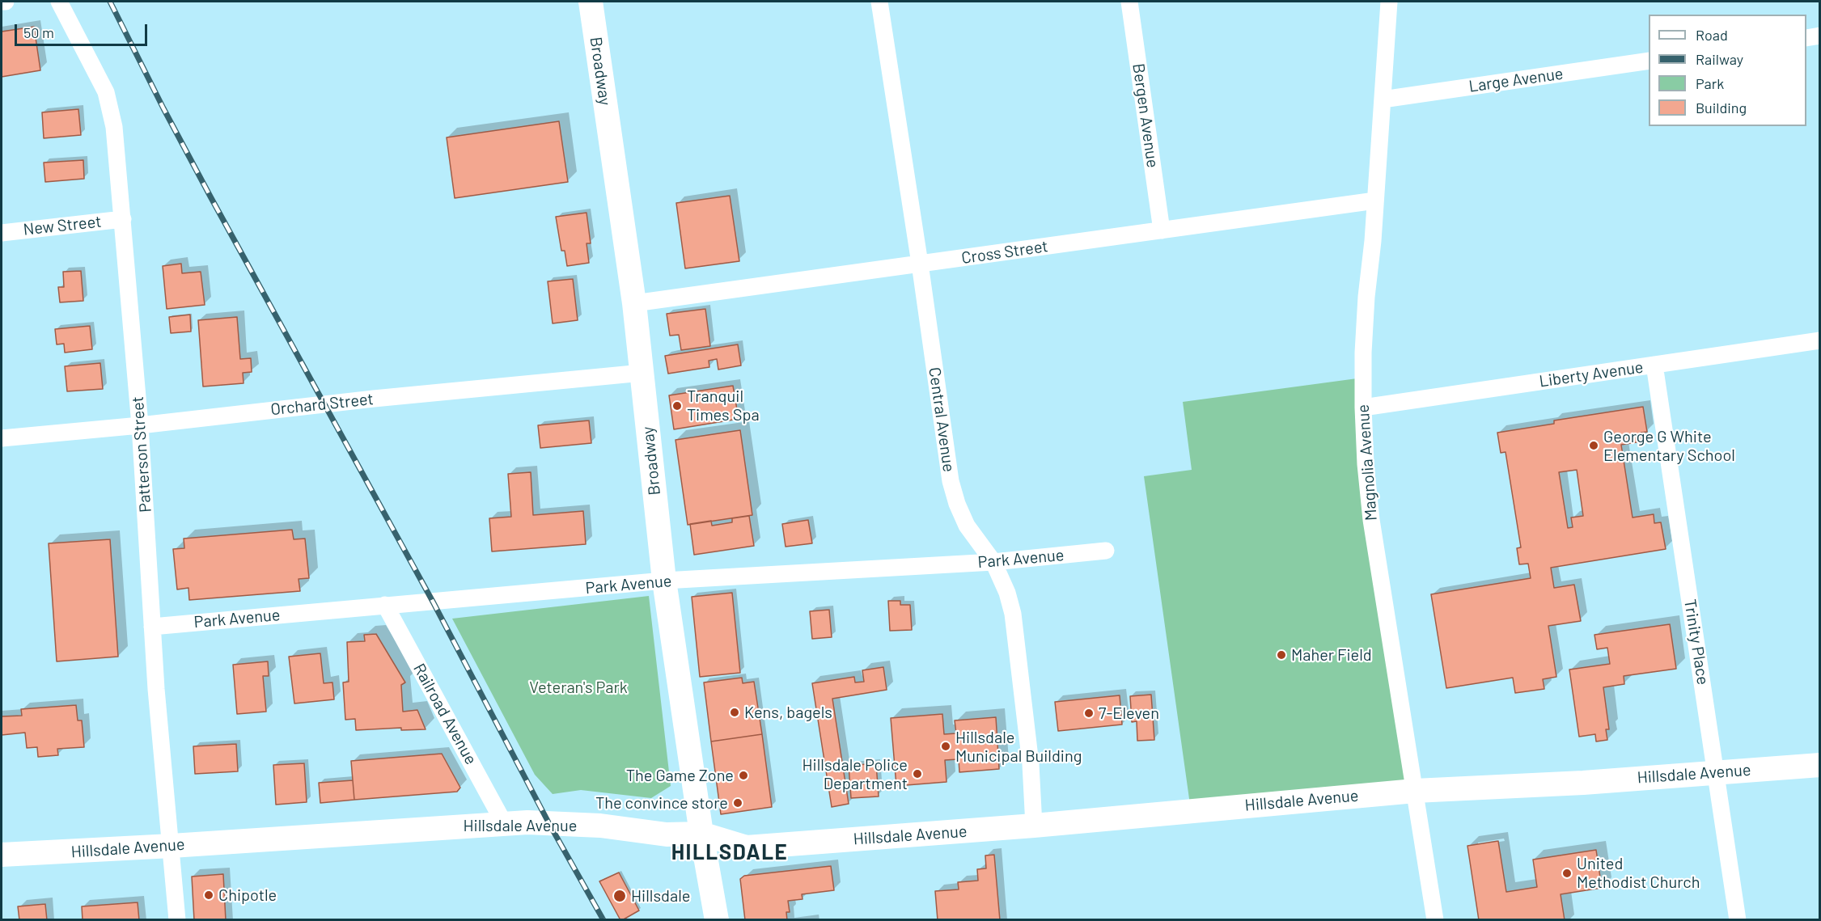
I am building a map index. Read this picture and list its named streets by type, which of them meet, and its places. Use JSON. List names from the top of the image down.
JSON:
{
  "streets": {
    "street": [
      "Broadway",
      "Large Avenue",
      "Bergen Avenue",
      "New Street",
      "Cross Street",
      "Liberty Avenue",
      "Orchard Street",
      "Central Avenue",
      "Patterson Street",
      "Magnolia Avenue",
      "Park Avenue",
      "Trinity Place",
      "Railroad Avenue",
      "Hillsdale Avenue"
    ]
  },
  "crossings": [
    ["Broadway", "Cross Street"],
    ["Broadway", "Orchard Street"],
    ["Broadway", "Park Avenue"],
    ["Broadway", "Hillsdale Avenue"],
    ["Large Avenue", "Magnolia Avenue"],
    ["Bergen Avenue", "Cross Street"],
    ["New Street", "Patterson Street"],
    ["Cross Street", "Central Avenue"],
    ["Cross Street", "Magnolia Avenue"],
    ["Liberty Avenue", "Magnolia Avenue"],
    ["Liberty Avenue", "Trinity Place"],
    ["Orchard Street", "Patterson Street"],
    ["Central Avenue", "Park Avenue"],
    ["Central Avenue", "Hillsdale Avenue"],
    ["Patterson Street", "Park Avenue"],
    ["Patterson Street", "Hillsdale Avenue"],
    ["Magnolia Avenue", "Hillsdale Avenue"],
    ["Park Avenue", "Railroad Avenue"],
    ["Trinity Place", "Hillsdale Avenue"],
    ["Railroad Avenue", "Hillsdale Avenue"]
  ],
  "districts": ["HILLSDALE"],
  "parks": ["Veteran's Park"],
  "places": [
    "Tranquil Times Spa",
    "George G White Elementary School",
    "Maher Field",
    "Kens, bagels",
    "7-Eleven",
    "Hillsdale Municipal Building",
    "Hillsdale Police Department",
    "The Game Zone",
    "The convince store",
    "United Methodist Church",
    "Chipotle",
    "Hillsdale"
  ],
  "legend": [
    "Road",
    "Railway",
    "Park",
    "Building"
  ],
  "scale_bar": "50 m"
}
